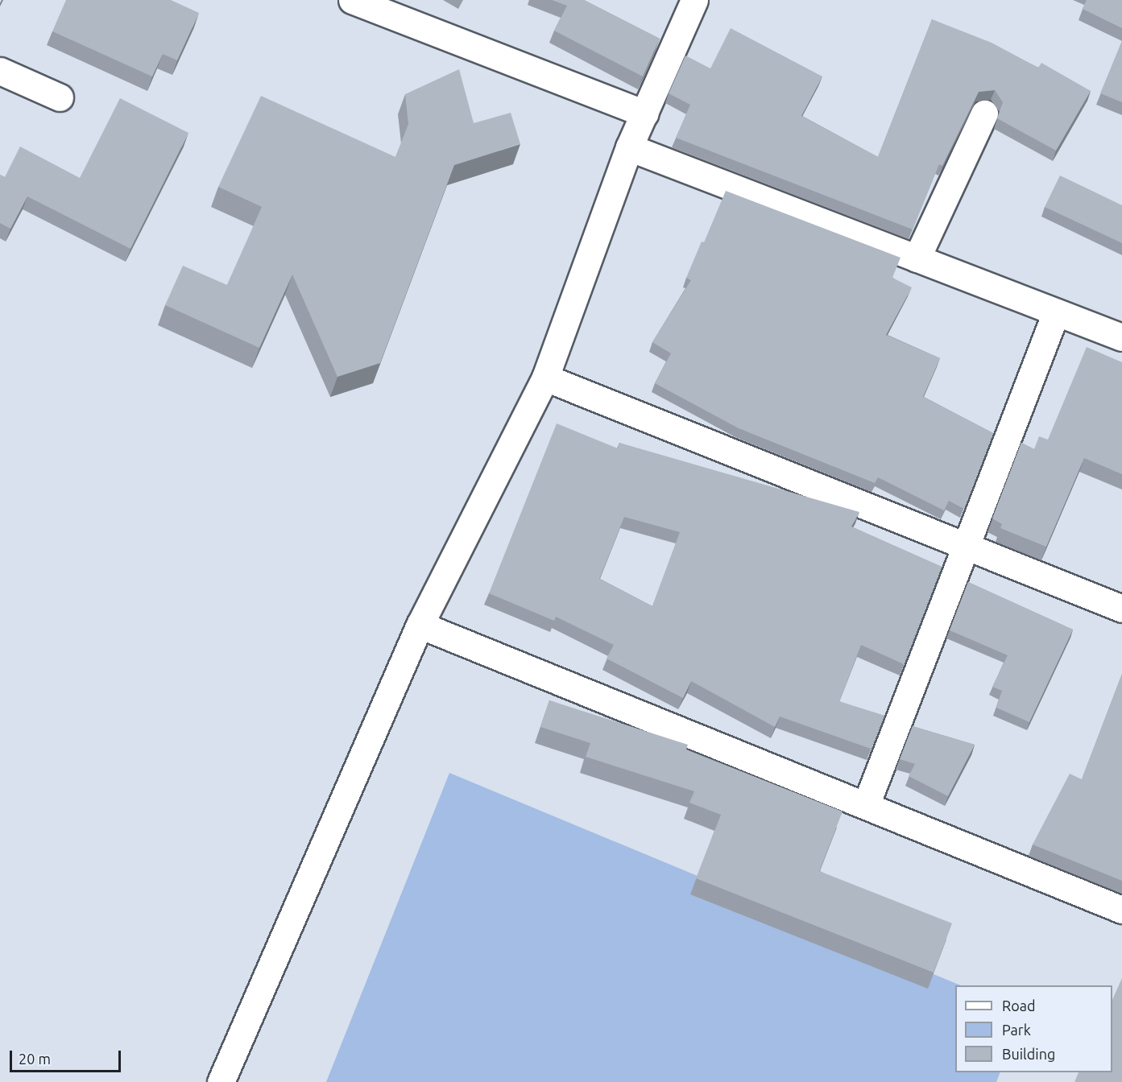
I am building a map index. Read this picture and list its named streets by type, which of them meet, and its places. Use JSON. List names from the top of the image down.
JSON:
{
  "legend": ["Road", "Park", "Building"],
  "scale_bar": "20 m"
}
